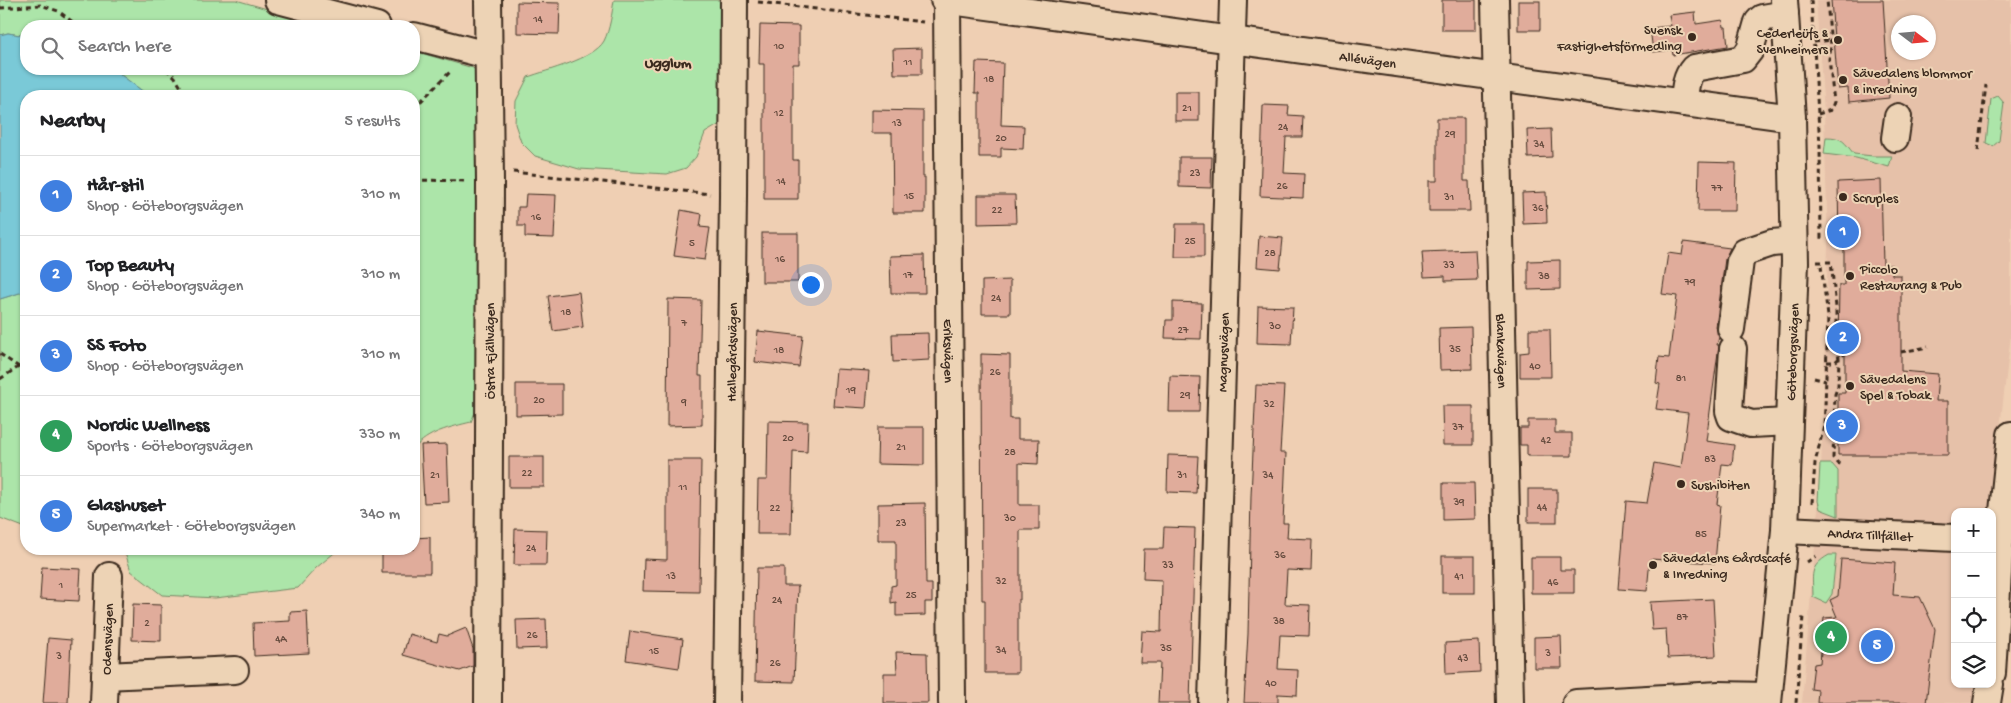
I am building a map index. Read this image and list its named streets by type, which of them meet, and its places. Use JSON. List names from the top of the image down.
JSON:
{
  "streets": {
    "street": [
      "Allévägen",
      "Östra Fjällvägen",
      "Eriksvägen",
      "Blankavägen",
      "Hallegårdsvägen",
      "Magnusvägen",
      "Göteborgsvägen",
      "Andra Tillfället",
      "Odensvägen"
    ]
  },
  "crossings": [
    ["Allévägen", "Eriksvägen"],
    ["Allévägen", "Blankavägen"],
    ["Allévägen", "Magnusvägen"],
    ["Allévägen", "Göteborgsvägen"],
    ["Göteborgsvägen", "Andra Tillfället"]
  ],
  "districts": ["Ugglum"],
  "places": [
    "Svensk Fastighetsförmedling",
    "Cederleüfs & Svenheimers",
    "Sävedalens blommor & inredning",
    "Scruples",
    "Piccolo Restaurang & Pub",
    "Sävedalens Spel & Tobak",
    "Sushibiten",
    "Sävedalens Gårdscafé & Inredning"
  ],
  "house_numbers": [
    "14",
    "10",
    "11",
    "18",
    "21",
    "12",
    "13",
    "24",
    "29",
    "20",
    "34",
    "23",
    "14",
    "26",
    "77",
    "15",
    "31",
    "36",
    "22",
    "16",
    "25",
    "5",
    "28",
    "16",
    "33",
    "17",
    "38",
    "79",
    "24",
    "18",
    "7",
    "30",
    "27",
    "35",
    "18",
    "40",
    "26",
    "81",
    "19",
    "29",
    "20",
    "9",
    "32",
    "37",
    "20",
    "42",
    "21",
    "28",
    "83",
    "22",
    "21",
    "31",
    "34",
    "11",
    "39",
    "44",
    "22",
    "30",
    "23",
    "85",
    "24",
    "36",
    "33",
    "13",
    "41",
    "32",
    "46",
    "1",
    "25",
    "24",
    "87",
    "38",
    "2",
    "26",
    "4A",
    "35",
    "34",
    "15",
    "3",
    "3",
    "43",
    "26",
    "40"
  ],
  "north": "right",
  "page": {
    "search": "Search here",
    "heading": ["Nearby", "5 results"],
    "list": [
      {
        "mark": "1",
        "name": "Hår-stil",
        "note": "Shop · Göteborgsvägen",
        "value": "310 m"
      },
      {
        "mark": "2",
        "name": "Top Beauty",
        "note": "Shop · Göteborgsvägen",
        "value": "310 m"
      },
      {
        "mark": "3",
        "name": "SS Foto",
        "note": "Shop · Göteborgsvägen",
        "value": "310 m"
      },
      {
        "mark": "4",
        "name": "Nordic Wellness",
        "note": "Sports · Göteborgsvägen",
        "value": "330 m"
      },
      {
        "mark": "5",
        "name": "Glashuset",
        "note": "Supermarket · Göteborgsvägen",
        "value": "340 m"
      }
    ],
    "pins": [
      "1",
      "2",
      "3",
      "4",
      "5"
    ],
    "map_buttons": ["+", "−"]
  }
}
